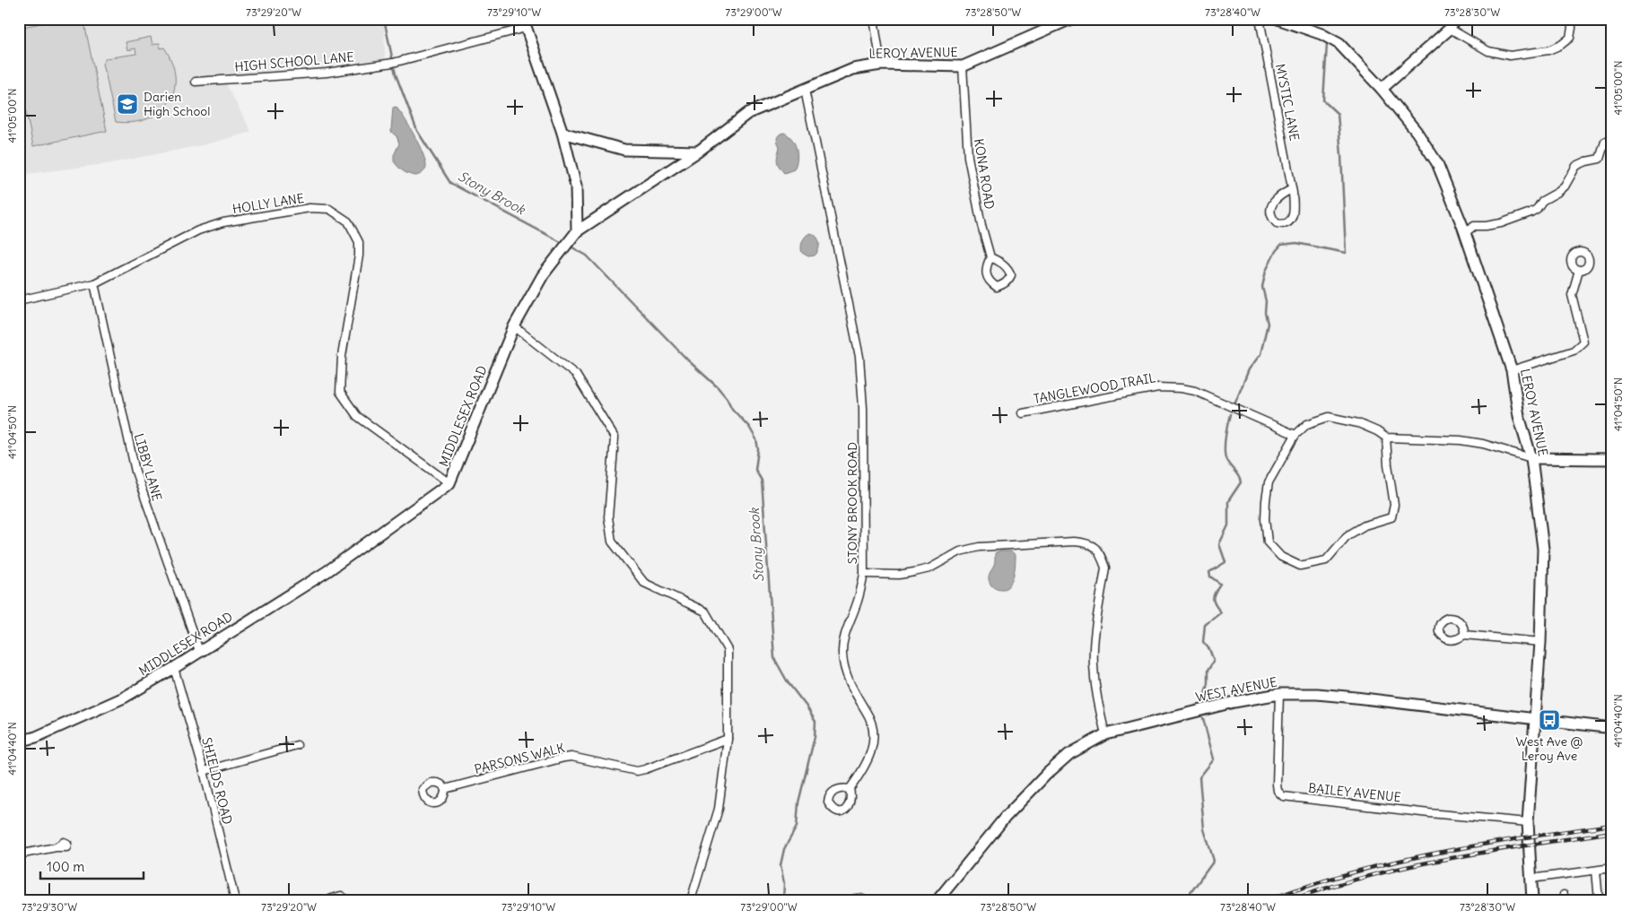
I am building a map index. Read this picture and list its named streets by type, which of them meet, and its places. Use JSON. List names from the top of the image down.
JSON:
{
  "streets": {
    "street": [
      "LEROY AVENUE",
      "HIGH SCHOOL LANE",
      "MYSTIC LANE",
      "KONA ROAD",
      "HOLLY LANE",
      "TANGLEWOOD TRAIL",
      "MIDDLESEX ROAD",
      "LIBBY LANE",
      "STONY BROOK ROAD",
      "WEST AVENUE",
      "PARSONS WALK",
      "SHIELDS ROAD",
      "BAILEY AVENUE"
    ]
  },
  "crossings": [
    ["LEROY AVENUE", "KONA ROAD"],
    ["LEROY AVENUE", "MIDDLESEX ROAD"],
    ["LEROY AVENUE", "STONY BROOK ROAD"],
    ["LEROY AVENUE", "WEST AVENUE"],
    ["LEROY AVENUE", "BAILEY AVENUE"],
    ["HOLLY LANE", "MIDDLESEX ROAD"],
    ["HOLLY LANE", "LIBBY LANE"],
    ["MIDDLESEX ROAD", "LIBBY LANE"],
    ["MIDDLESEX ROAD", "SHIELDS ROAD"],
    ["STONY BROOK ROAD", "WEST AVENUE"],
    ["WEST AVENUE", "BAILEY AVENUE"]
  ],
  "water": ["Stony Brook"],
  "places": {
    "school or university": ["Darien High School"],
    "bus stop": ["West Ave @ Leroy Ave"]
  },
  "scale_bar": "100 m",
  "coordinates": [
    "73°29'20\"W",
    "73°29'10\"W",
    "73°29'00\"W",
    "73°28'50\"W",
    "73°28'40\"W",
    "73°28'30\"W",
    "41°05'00\"N",
    "41°04'50\"N",
    "41°04'40\"N",
    "73°29'30\"W"
  ]
}
